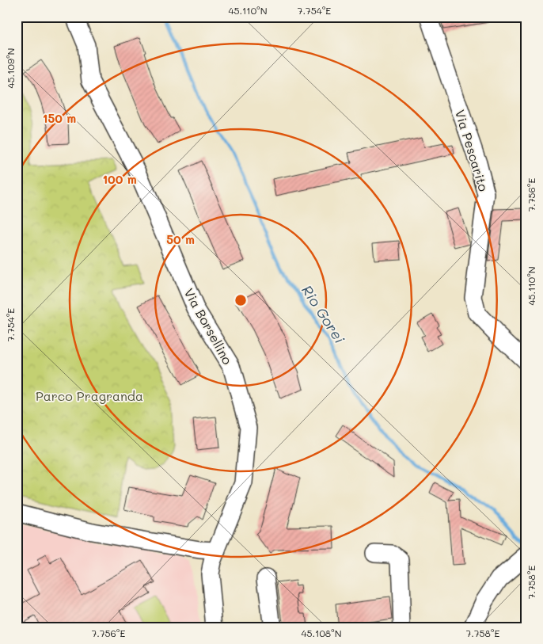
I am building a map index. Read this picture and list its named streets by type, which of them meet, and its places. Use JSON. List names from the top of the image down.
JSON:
{
  "streets": {
    "street": ["Via Pescarito", "Via Borsellino"]
  },
  "water": ["Rio Gorei"],
  "parks": ["Parco Pragranda"],
  "coordinates": [
    "45.110°N",
    "7.754°E",
    "45.109°N",
    "7.756°E",
    "7.758°E",
    "45.108°N"
  ],
  "rings": ["150 m", "100 m", "50 m"]
}
